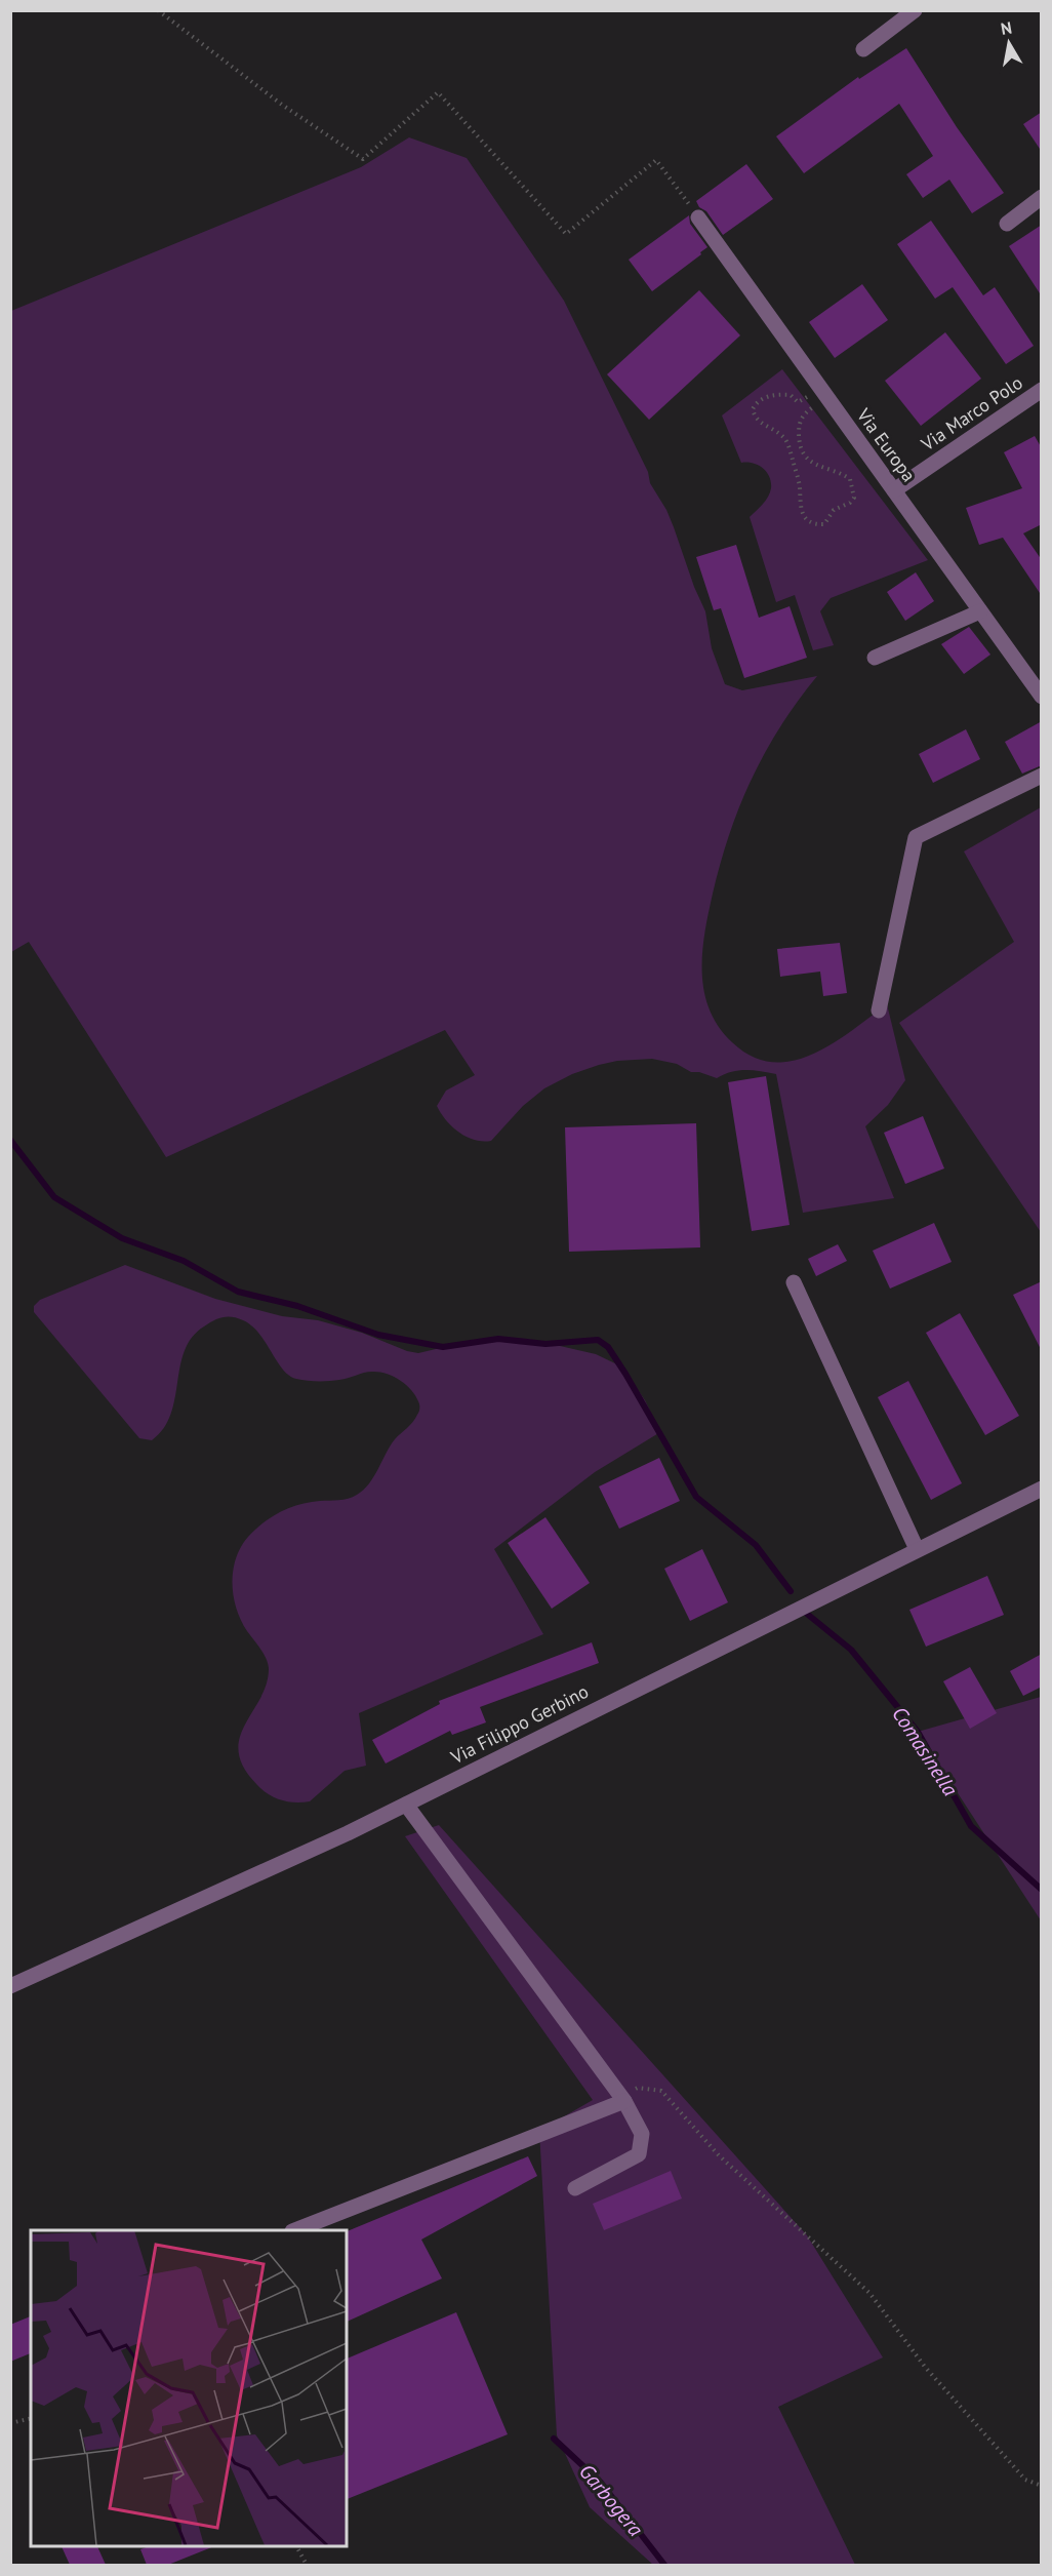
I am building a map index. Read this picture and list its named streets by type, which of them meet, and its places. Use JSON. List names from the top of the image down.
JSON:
{
  "streets": {
    "street": ["Via Marco Polo", "Via Europa", "Via Filippo Gerbino"]
  },
  "crossings": [
    ["Via Marco Polo", "Via Europa"]
  ],
  "water": ["Comasinella", "Garbogera"],
  "north": "top"
}
